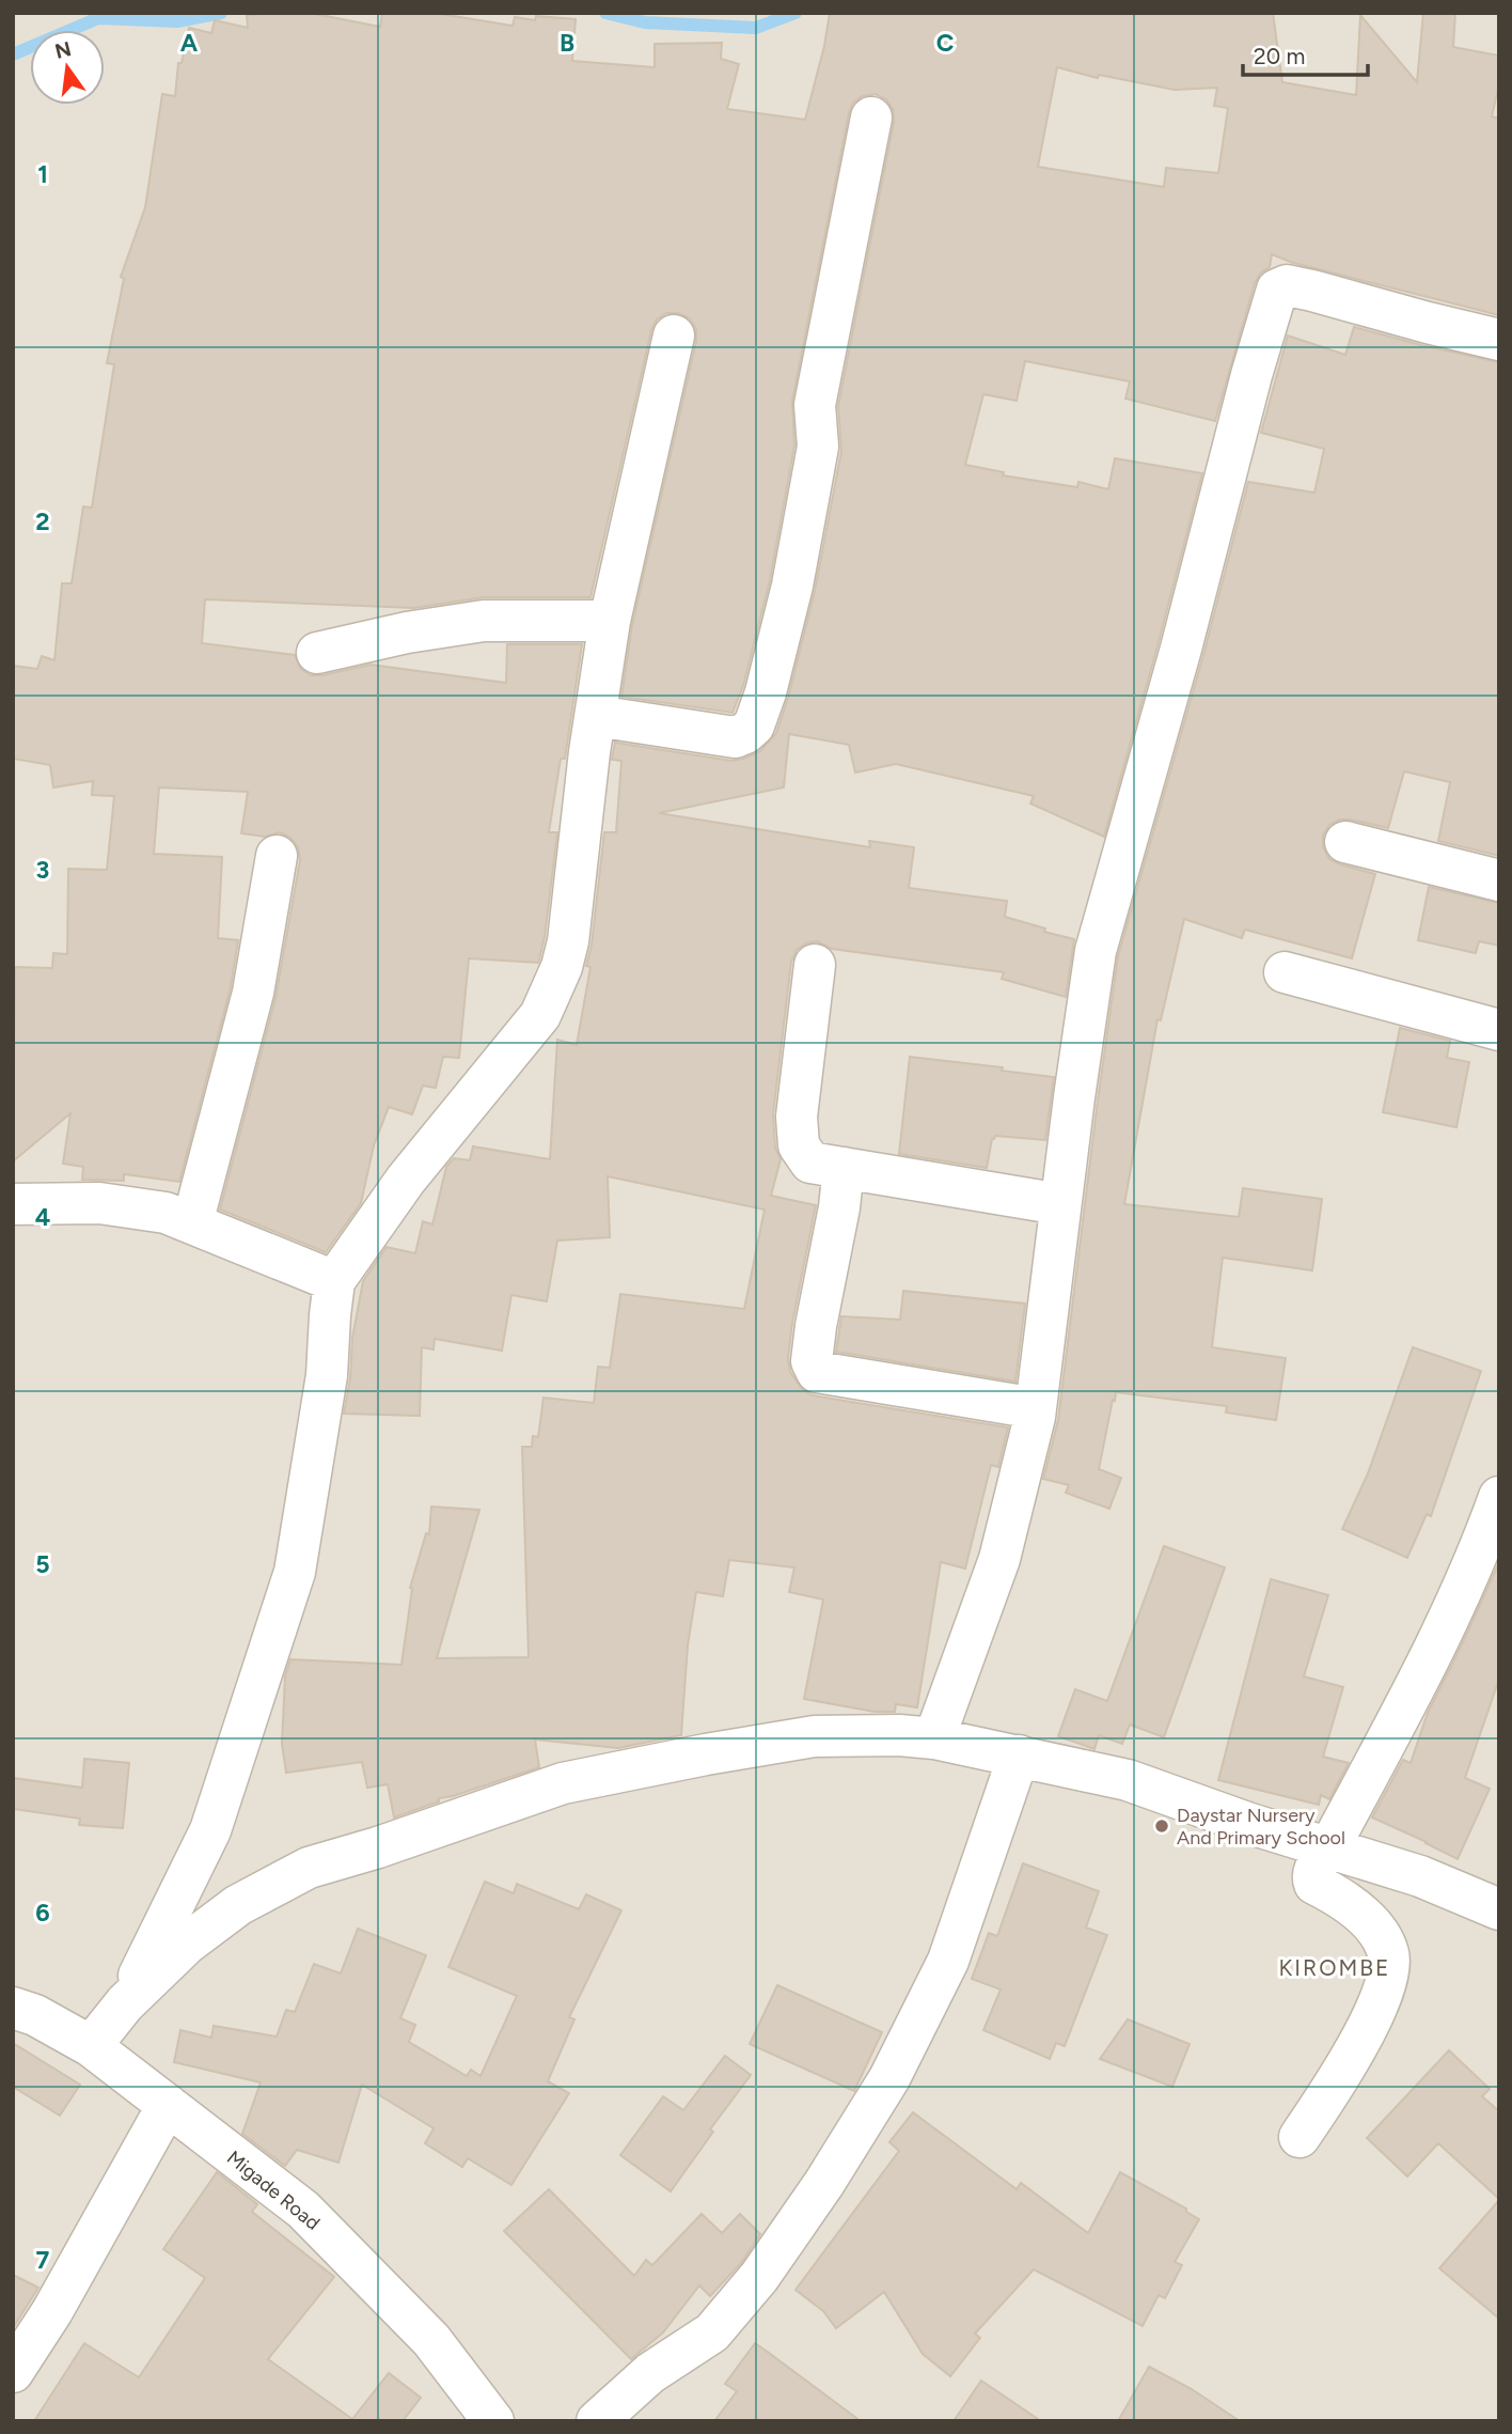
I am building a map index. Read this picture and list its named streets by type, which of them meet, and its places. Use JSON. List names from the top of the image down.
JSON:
{
  "streets": {
    "street": ["Migade Road"]
  },
  "districts": ["KIROMBE"],
  "places": ["Daystar Nursery And Primary School"],
  "scale_bar": "20 m",
  "north": "top",
  "grid": {
    "columns": ["A", "B", "C"],
    "rows": [
      "1",
      "2",
      "3",
      "4",
      "5",
      "6",
      "7"
    ]
  }
}
